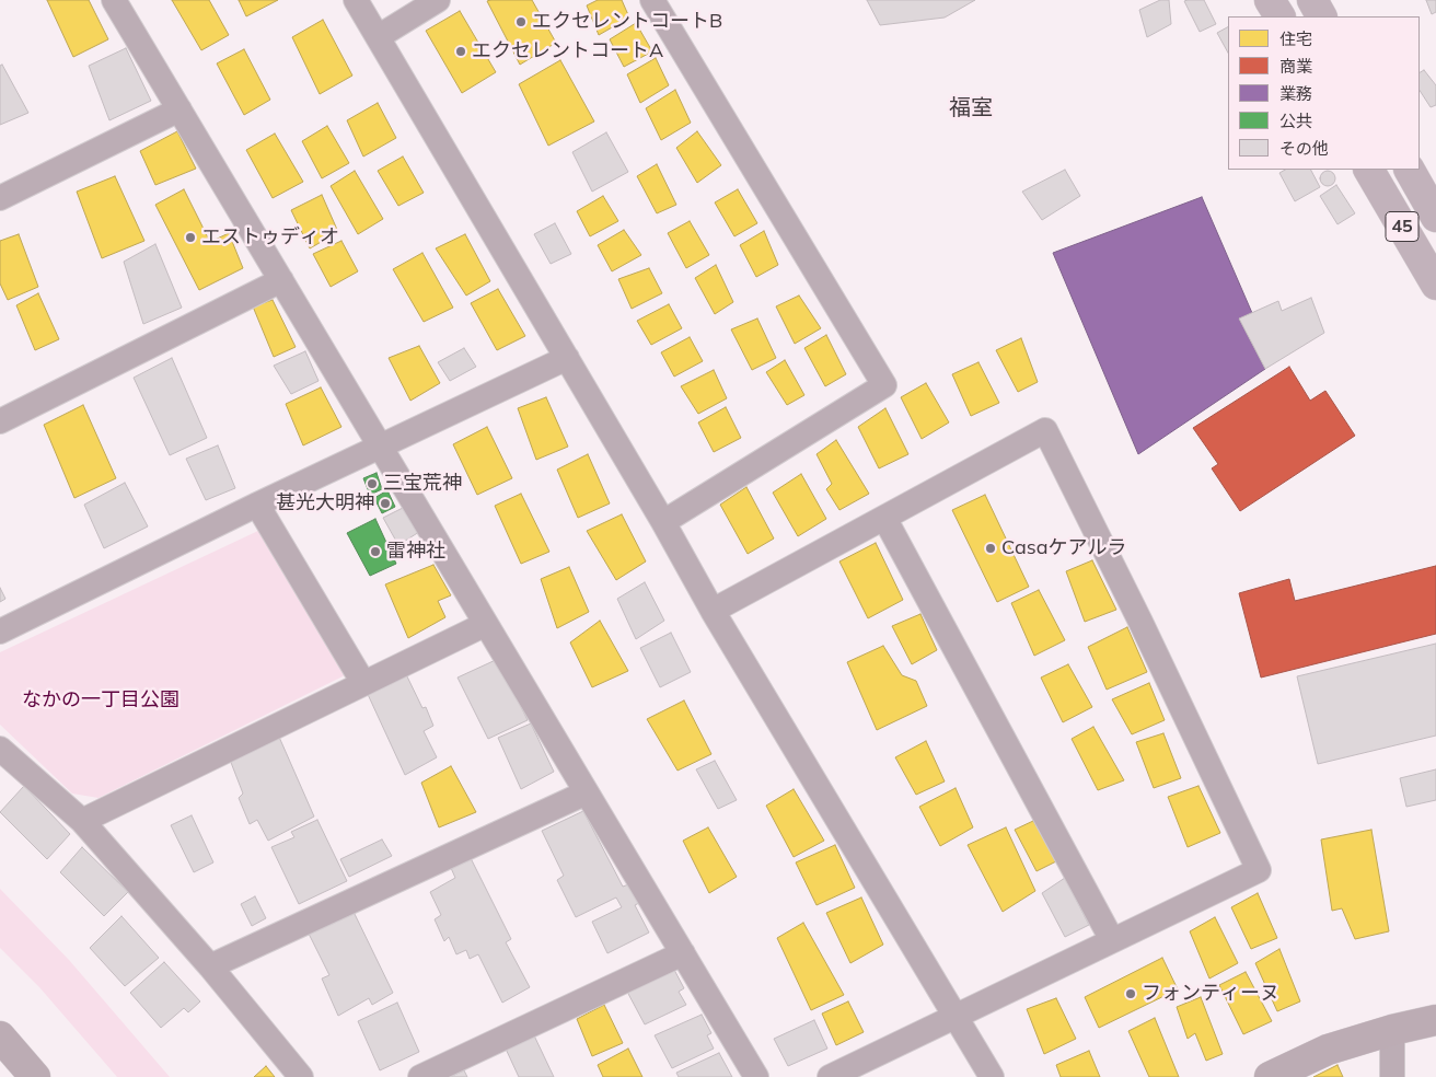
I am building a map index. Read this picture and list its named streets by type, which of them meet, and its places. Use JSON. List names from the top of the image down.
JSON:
{
  "streets": {
    "highway": ["45"]
  },
  "districts": ["福室"],
  "parks": ["なかの一丁目公園"],
  "places": [
    "エクセレントコートB",
    "エクセレントコートA",
    "エストゥディオ",
    "三宝荒神",
    "甚光大明神",
    "Casaケアルラ",
    "雷神社",
    "フォンティーヌ"
  ],
  "legend": [
    "住宅",
    "商業",
    "業務",
    "公共",
    "その他"
  ]
}
